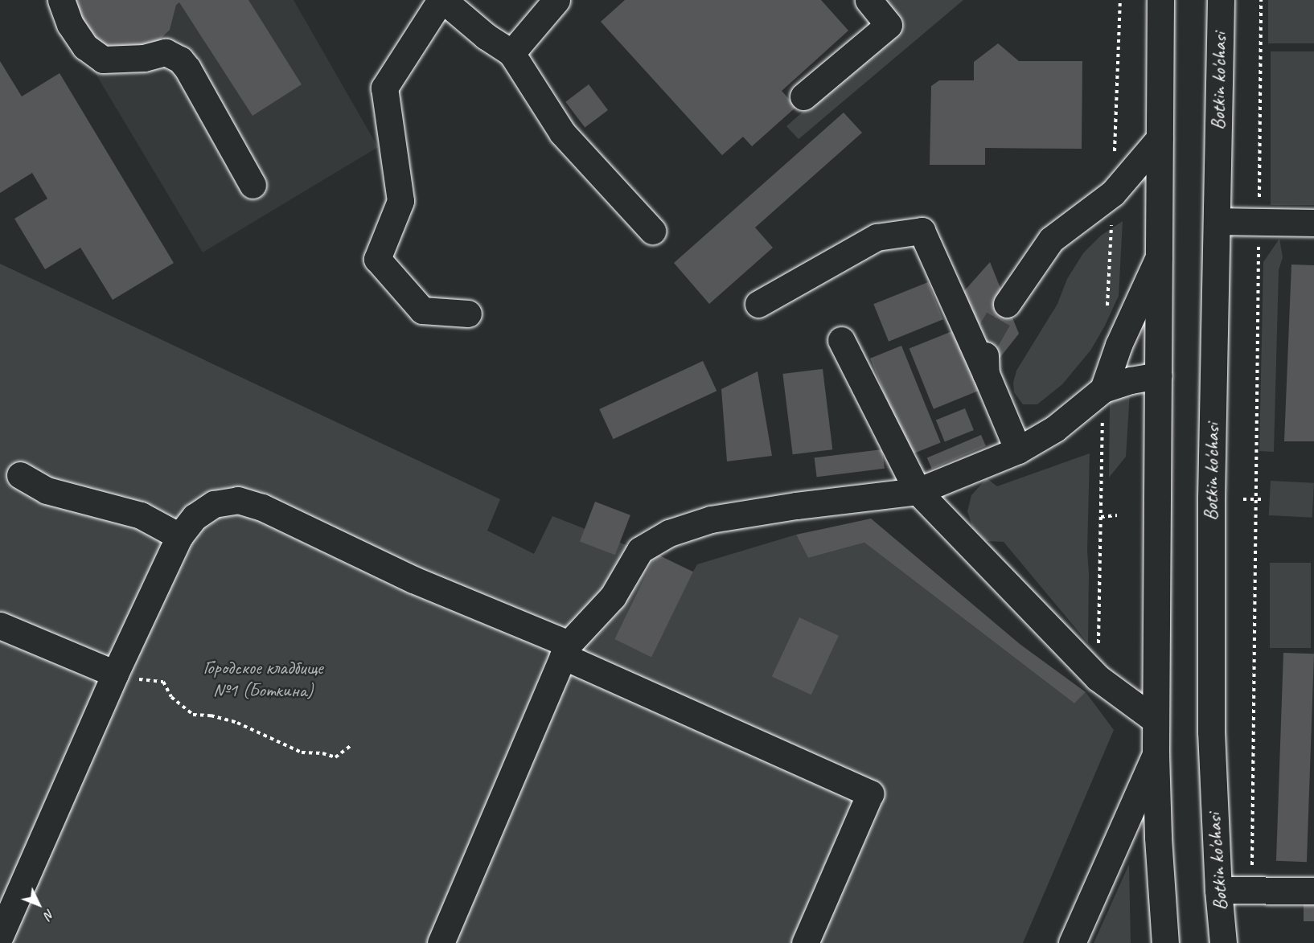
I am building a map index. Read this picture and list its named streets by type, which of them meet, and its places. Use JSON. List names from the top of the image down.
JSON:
{
  "streets": {
    "main road": ["Botkin ko'chasi"]
  },
  "parks": ["Городское кладбище №1 (Боткина)"],
  "north": "bottom right"
}
